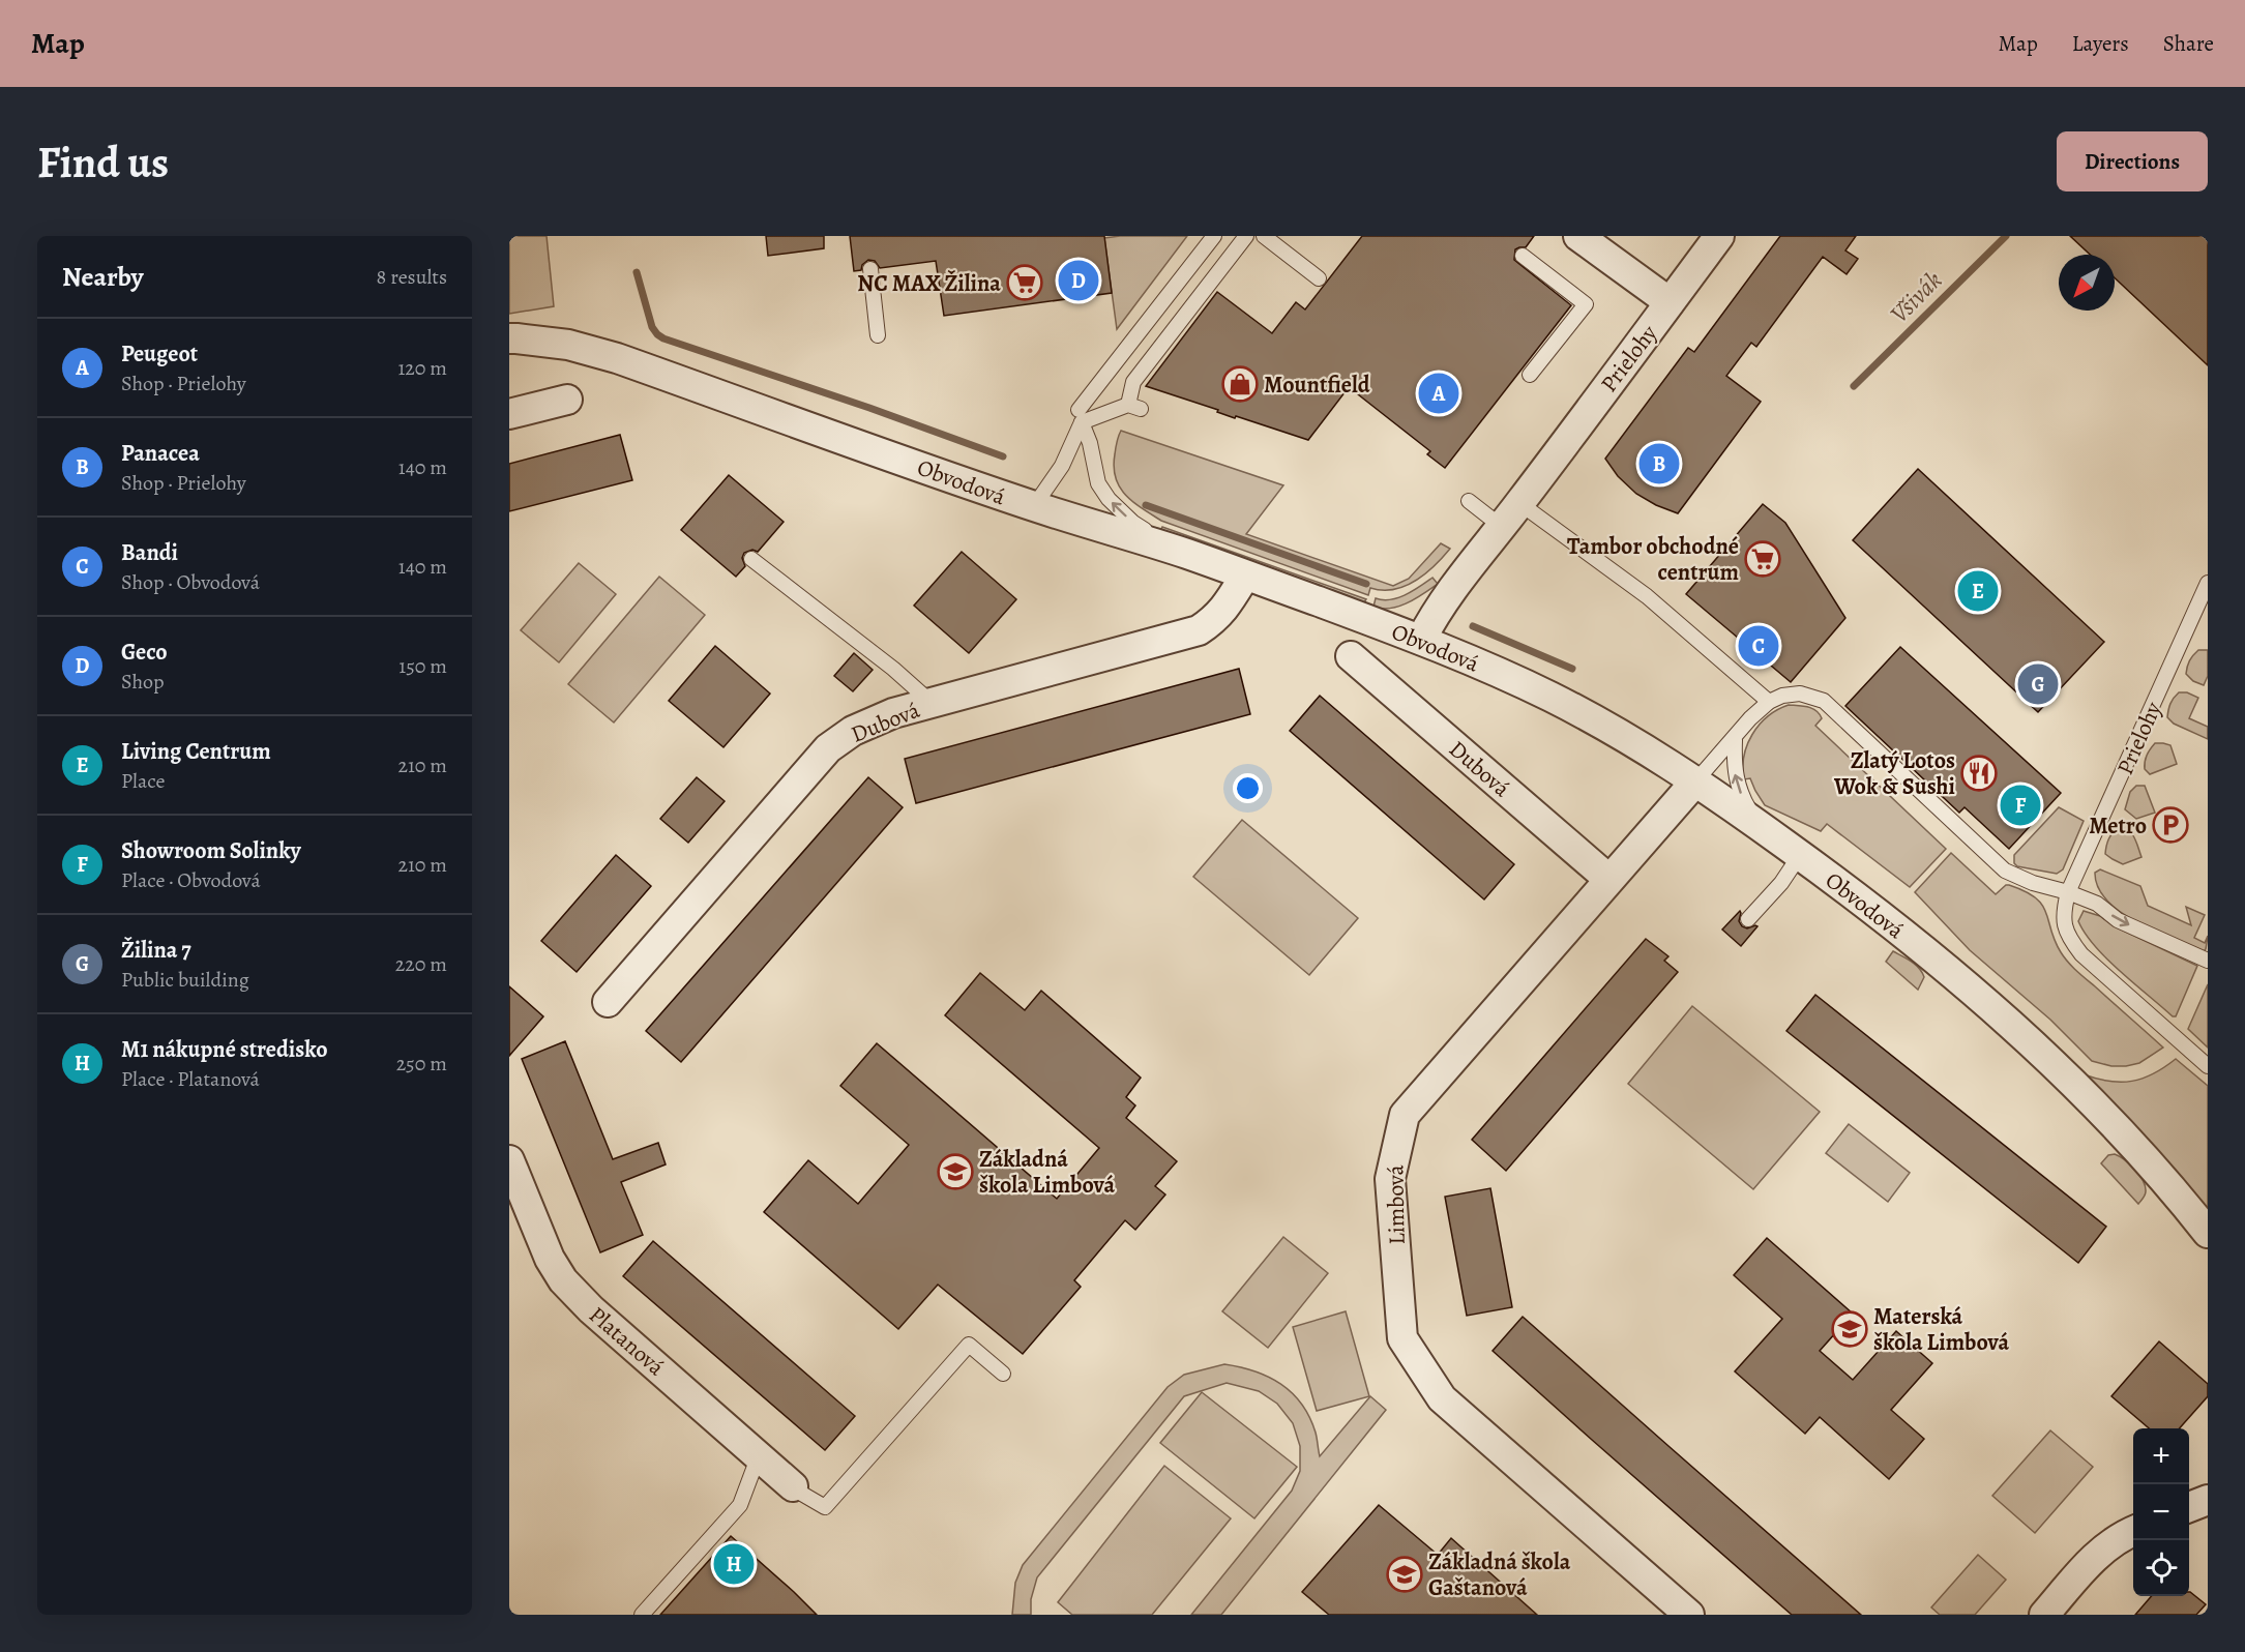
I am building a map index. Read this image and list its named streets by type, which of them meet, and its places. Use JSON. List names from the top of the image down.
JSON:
{
  "streets": {
    "street": [
      "Prielohy",
      "Obvodová",
      "Dubová",
      "Limbová",
      "Platanová"
    ]
  },
  "crossings": [
    ["Prielohy", "Obvodová"],
    ["Obvodová", "Dubová"],
    ["Obvodová", "Limbová"],
    ["Dubová", "Limbová"]
  ],
  "water": ["Všivák"],
  "places": {
    "supermarket": ["NC MAX Žilina", "Tambor obchodné centrum"],
    "shop": ["Mountfield"],
    "restaurant": ["Zlatý Lotos Wok & Sushi"],
    "parking": ["Metro"],
    "school or university": ["Základná škola Limbová", "Materská škola Limbová", "Základná škola Gaštanová"]
  },
  "north": "bottom left",
  "page": {
    "header": "Map",
    "nav": ["Map", "Layers", "Share"],
    "buttons": "Directions",
    "title": "Find us",
    "heading": ["Nearby", "8 results"],
    "pins": [
      "D",
      "A",
      "B",
      "E",
      "C",
      "G",
      "F",
      "H"
    ],
    "list": [
      {
        "mark": "A",
        "name": "Peugeot",
        "note": "Shop · Prielohy",
        "value": "120 m"
      },
      {
        "mark": "B",
        "name": "Panacea",
        "note": "Shop · Prielohy",
        "value": "140 m"
      },
      {
        "mark": "C",
        "name": "Bandi",
        "note": "Shop · Obvodová",
        "value": "140 m"
      },
      {
        "mark": "D",
        "name": "Geco",
        "note": "Shop",
        "value": "150 m"
      },
      {
        "mark": "E",
        "name": "Living Centrum",
        "note": "Place",
        "value": "210 m"
      },
      {
        "mark": "F",
        "name": "Showroom Solinky",
        "note": "Place · Obvodová",
        "value": "210 m"
      },
      {
        "mark": "G",
        "name": "Žilina 7",
        "note": "Public building",
        "value": "220 m"
      },
      {
        "mark": "H",
        "name": "M1 nákupné stredisko",
        "note": "Place · Platanová",
        "value": "250 m"
      }
    ],
    "map_buttons": ["+", "−"]
  }
}
